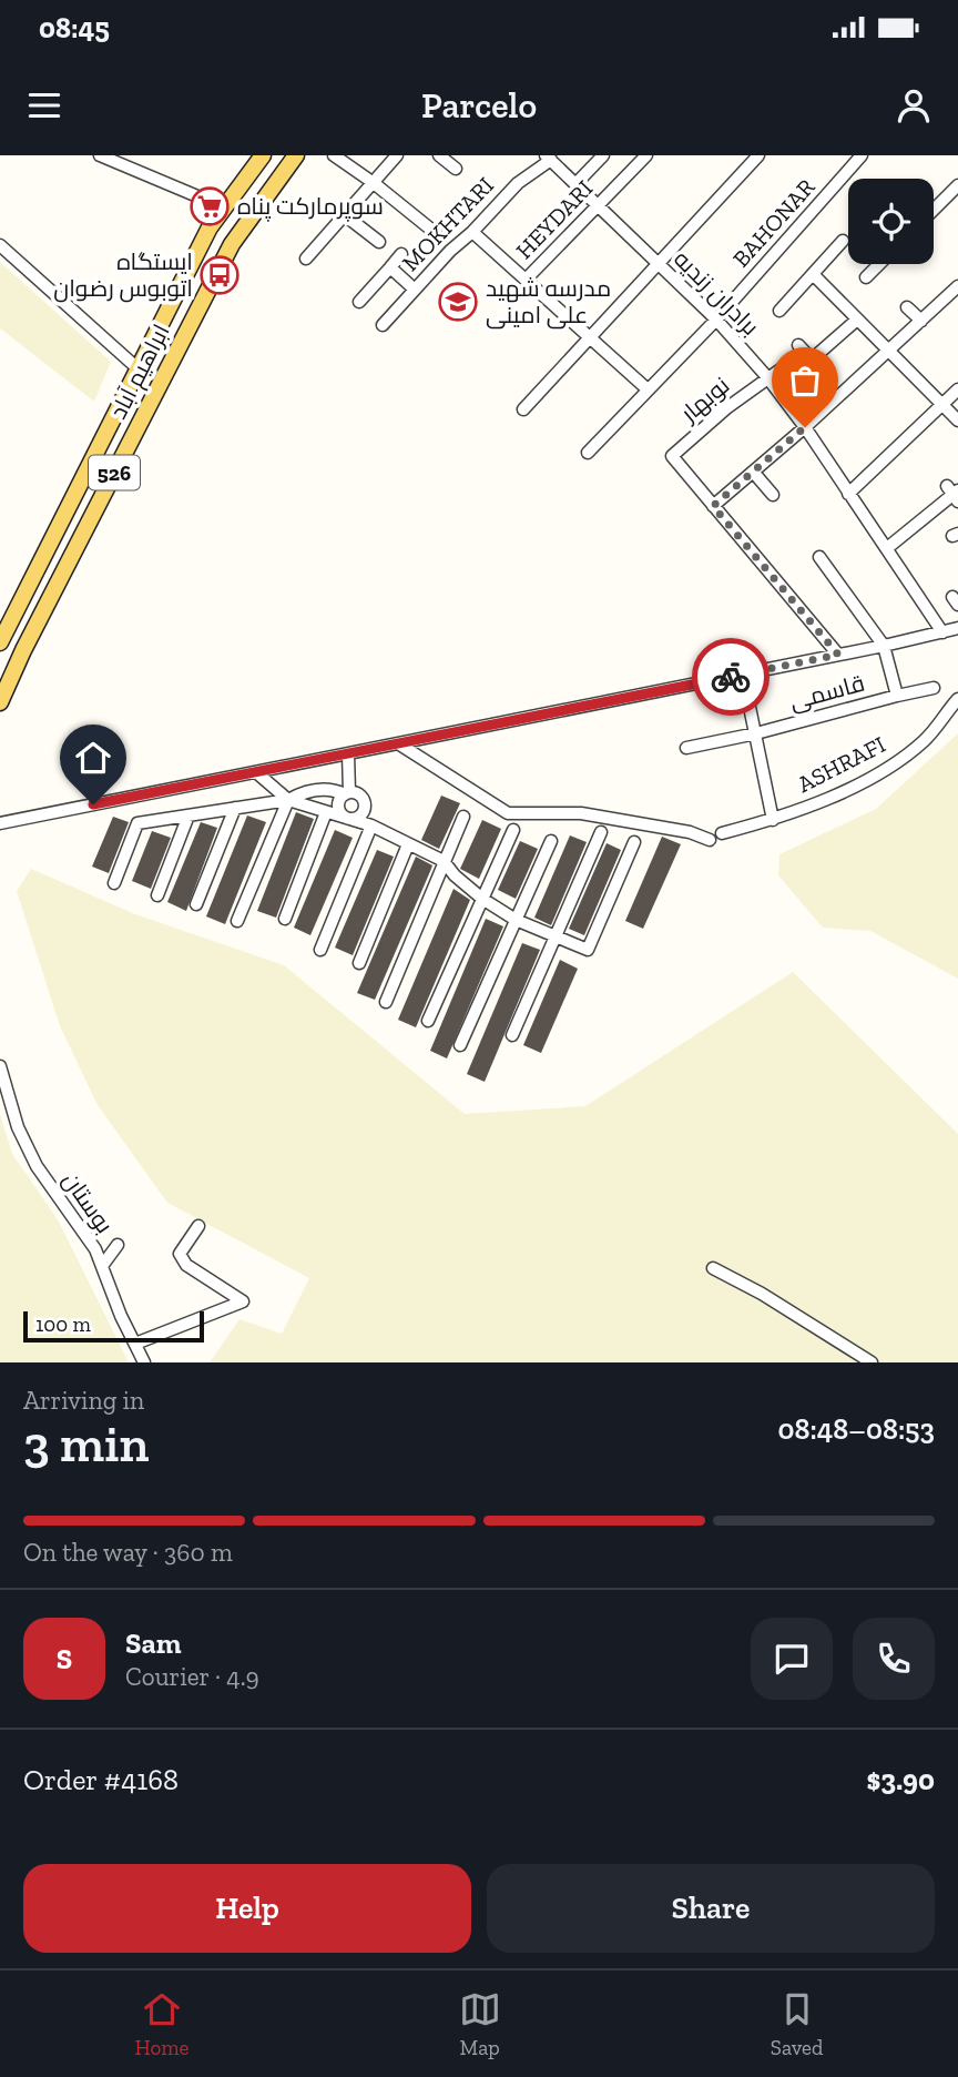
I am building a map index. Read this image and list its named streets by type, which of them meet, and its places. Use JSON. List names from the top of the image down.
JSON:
{
  "streets": {
    "main road": ["ابراهیم آباد", "526"],
    "street": [
      "HEYDARI",
      "BAHONAR",
      "MOKHTARI",
      "برادران زندیه",
      "نوبهار",
      "قاسمی",
      "ASHRAFI",
      "بوستان"
    ]
  },
  "crossings": [
    ["HEYDARI", "برادران زندیه"],
    ["BAHONAR", "برادران زندیه"],
    ["MOKHTARI", "برادران زندیه"],
    ["برادران زندیه", "نوبهار"]
  ],
  "places": {
    "supermarket": ["سوپرمارکت پناه"],
    "bus stop": ["ایستگاه اتوبوس رضوان"],
    "school or university": ["مدرسه شهید علی امینی"]
  },
  "scale_bar": "100 m",
  "page": {
    "status": "08:45",
    "header": "Parcelo",
    "scale": "100 m",
    "heading": ["3 min", "Arriving in", "08:48–08:53"],
    "panel": [
      "Sam",
      "Courier · 4.9",
      "Order #4168",
      "$3.90"
    ],
    "bar": "On the way · 360 m",
    "round": "S",
    "buttons": ["Help", "Share"],
    "tabs": ["Home", "Map", "Saved"]
  }
}
